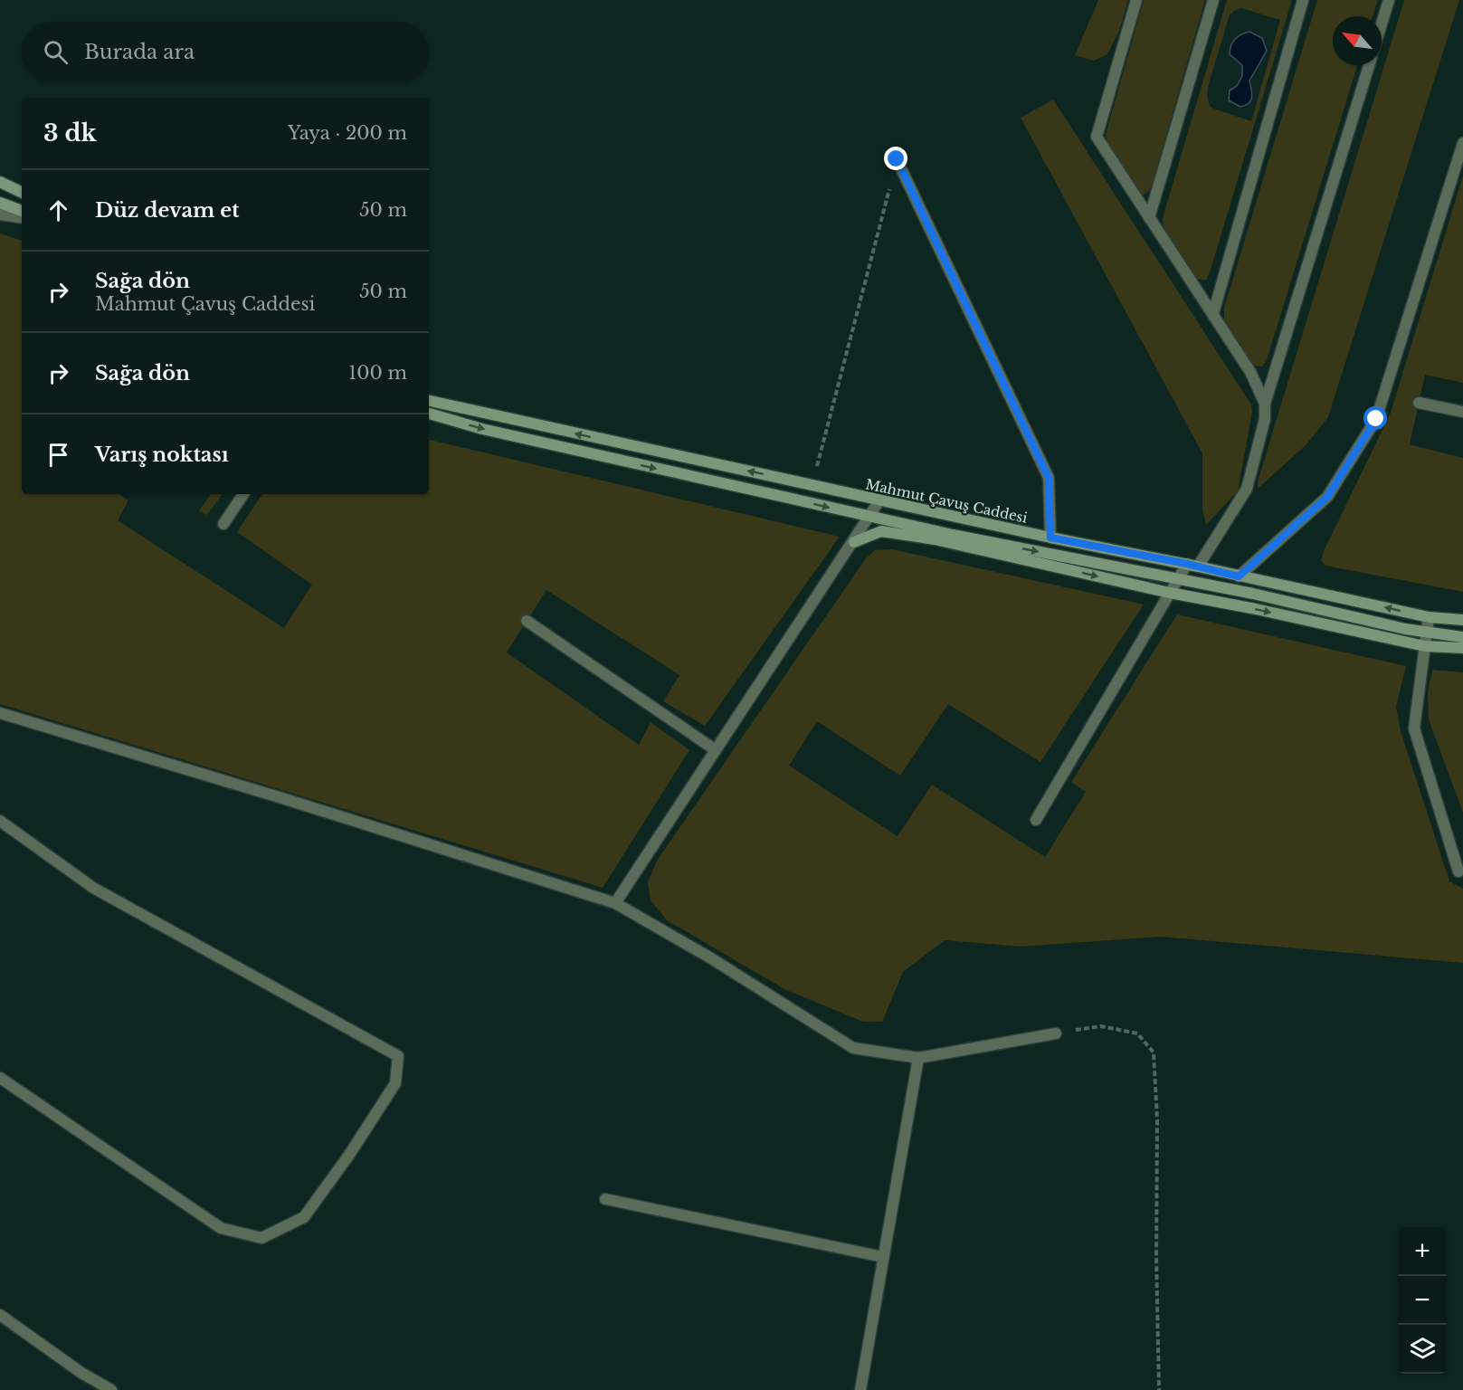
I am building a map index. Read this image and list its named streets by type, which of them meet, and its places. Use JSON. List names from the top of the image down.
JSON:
{
  "streets": {
    "main road": ["Mahmut Çavuş Caddesi"]
  },
  "north": "top left",
  "page": {
    "search": "Burada ara",
    "heading": ["3 dk", "Yaya · 200 m"],
    "list": [
      ["Düz devam et", "50 m"],
      ["Sağa dön", "Mahmut Çavuş Caddesi", "50 m"],
      ["Sağa dön", "100 m"],
      "Varış noktası"
    ],
    "map_buttons": ["+", "−"]
  }
}
